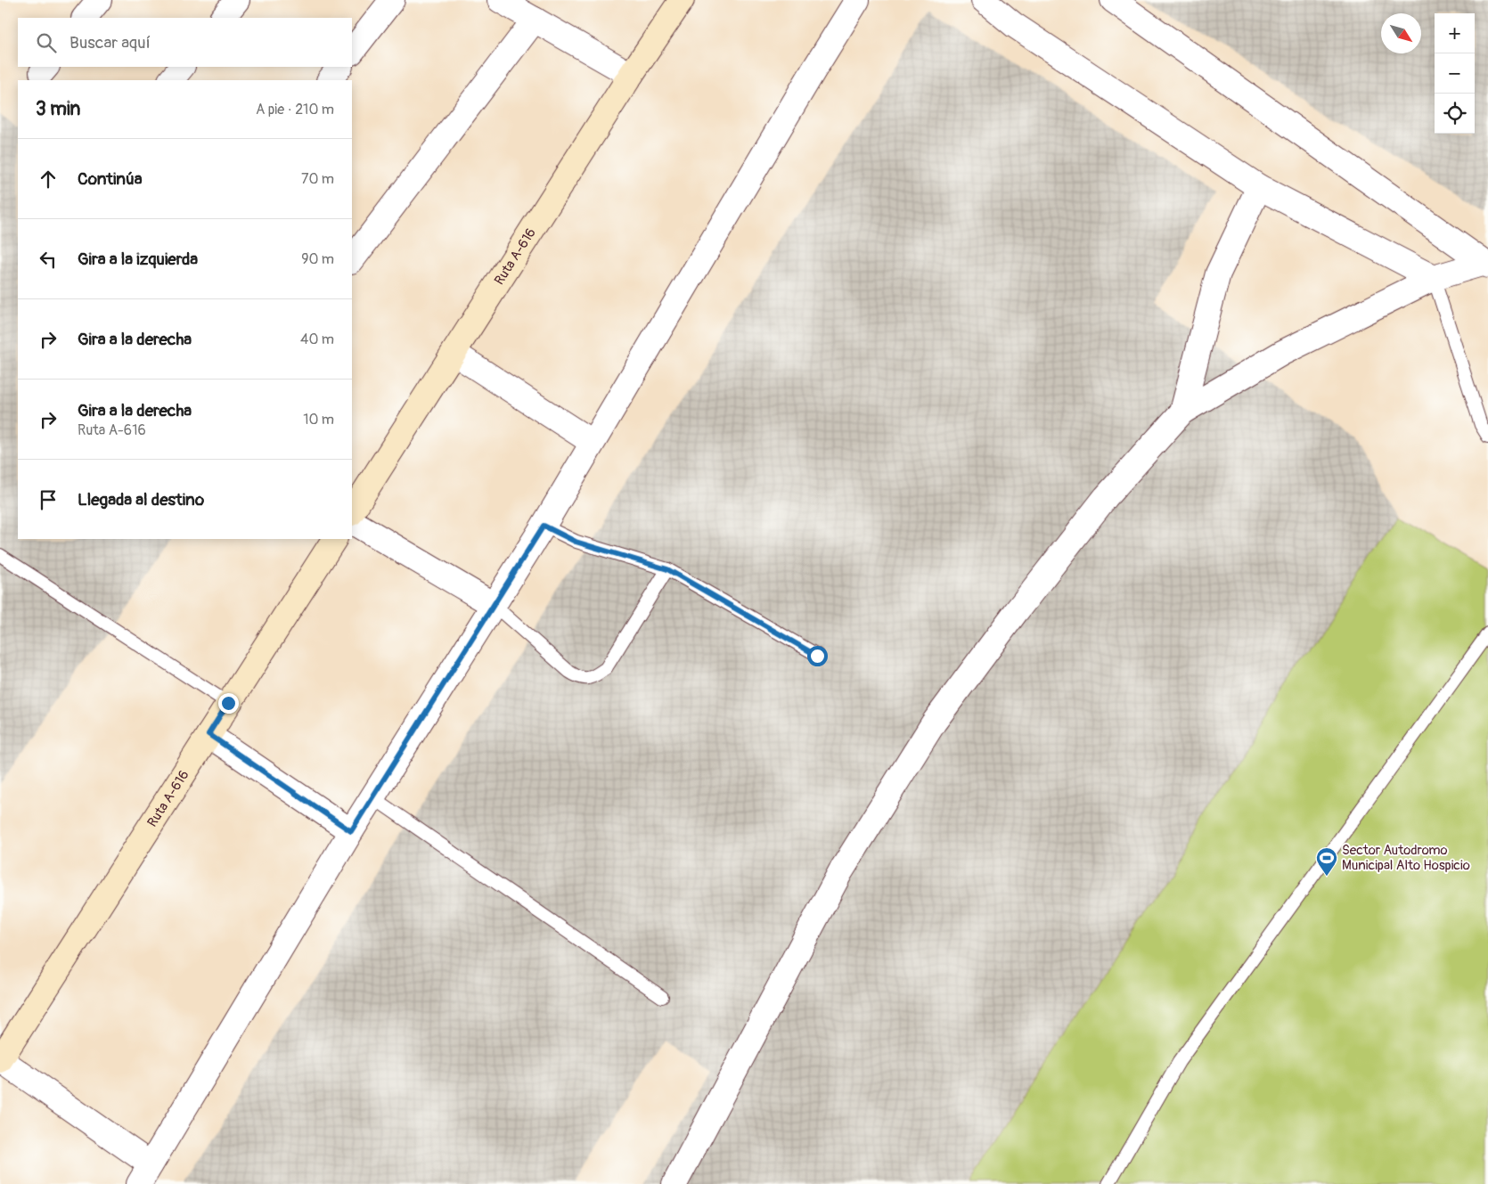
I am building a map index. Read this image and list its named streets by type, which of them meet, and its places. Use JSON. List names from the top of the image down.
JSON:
{
  "streets": {
    "main road": ["Ruta A-616"]
  },
  "places": {
    "sports": ["Sector Autodromo Municipal Alto Hospicio"]
  },
  "north": "bottom right",
  "page": {
    "map_buttons": ["+", "−"],
    "search": "Buscar aquí",
    "heading": ["3 min", "A pie · 210 m"],
    "list": [
      ["Continúa", "70 m"],
      ["Gira a la izquierda", "90 m"],
      ["Gira a la derecha", "40 m"],
      ["Gira a la derecha", "Ruta A-616", "10 m"],
      "Llegada al destino"
    ]
  }
}
